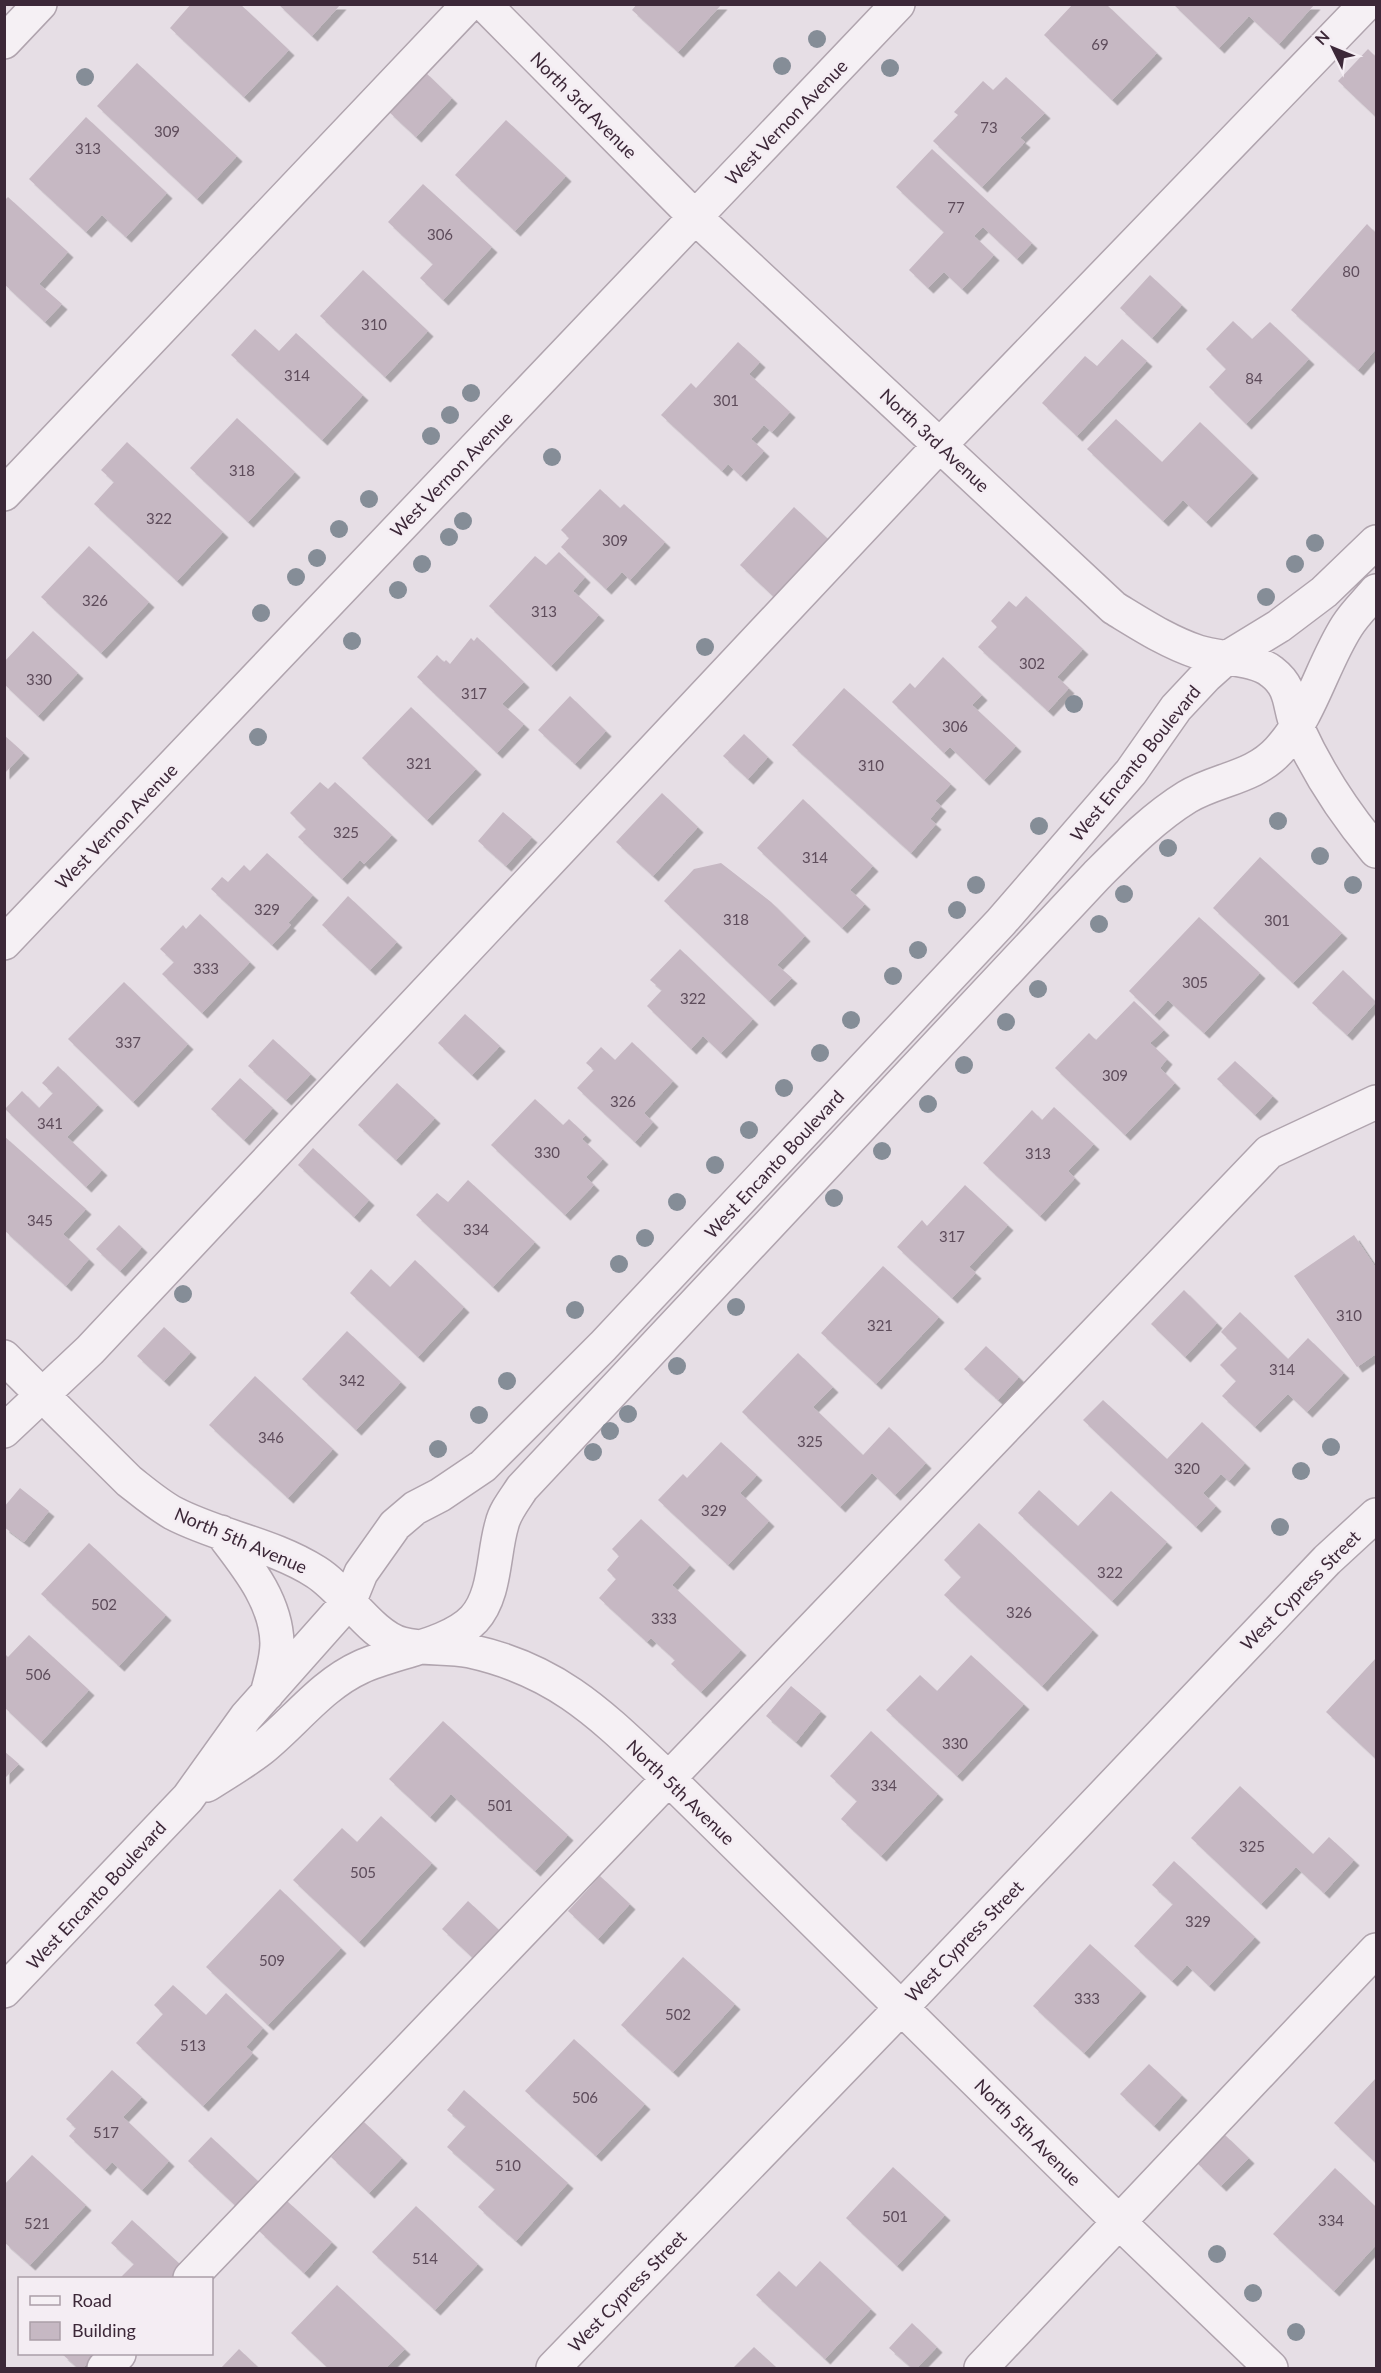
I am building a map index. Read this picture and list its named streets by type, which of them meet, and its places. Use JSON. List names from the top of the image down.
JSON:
{
  "streets": {
    "street": [
      "North 3rd Avenue",
      "West Vernon Avenue",
      "West Encanto Boulevard",
      "North 5th Avenue",
      "West Cypress Street"
    ]
  },
  "crossings": [
    ["North 3rd Avenue", "West Vernon Avenue"],
    ["North 3rd Avenue", "West Encanto Boulevard"],
    ["West Encanto Boulevard", "North 5th Avenue"],
    ["North 5th Avenue", "West Cypress Street"]
  ],
  "house_numbers": [
    "69",
    "73",
    "309",
    "313",
    "77",
    "306",
    "80",
    "310",
    "314",
    "84",
    "301",
    "318",
    "322",
    "309",
    "326",
    "313",
    "302",
    "330",
    "317",
    "306",
    "321",
    "310",
    "325",
    "314",
    "329",
    "318",
    "301",
    "333",
    "305",
    "322",
    "337",
    "309",
    "326",
    "341",
    "330",
    "313",
    "345",
    "334",
    "317",
    "310",
    "321",
    "314",
    "342",
    "346",
    "325",
    "320",
    "329",
    "322",
    "502",
    "326",
    "333",
    "506",
    "330",
    "334",
    "501",
    "325",
    "505",
    "329",
    "509",
    "333",
    "502",
    "513",
    "506",
    "517",
    "510",
    "501",
    "334",
    "521",
    "514"
  ],
  "legend": ["Road", "Building"],
  "north": "top left"
}
